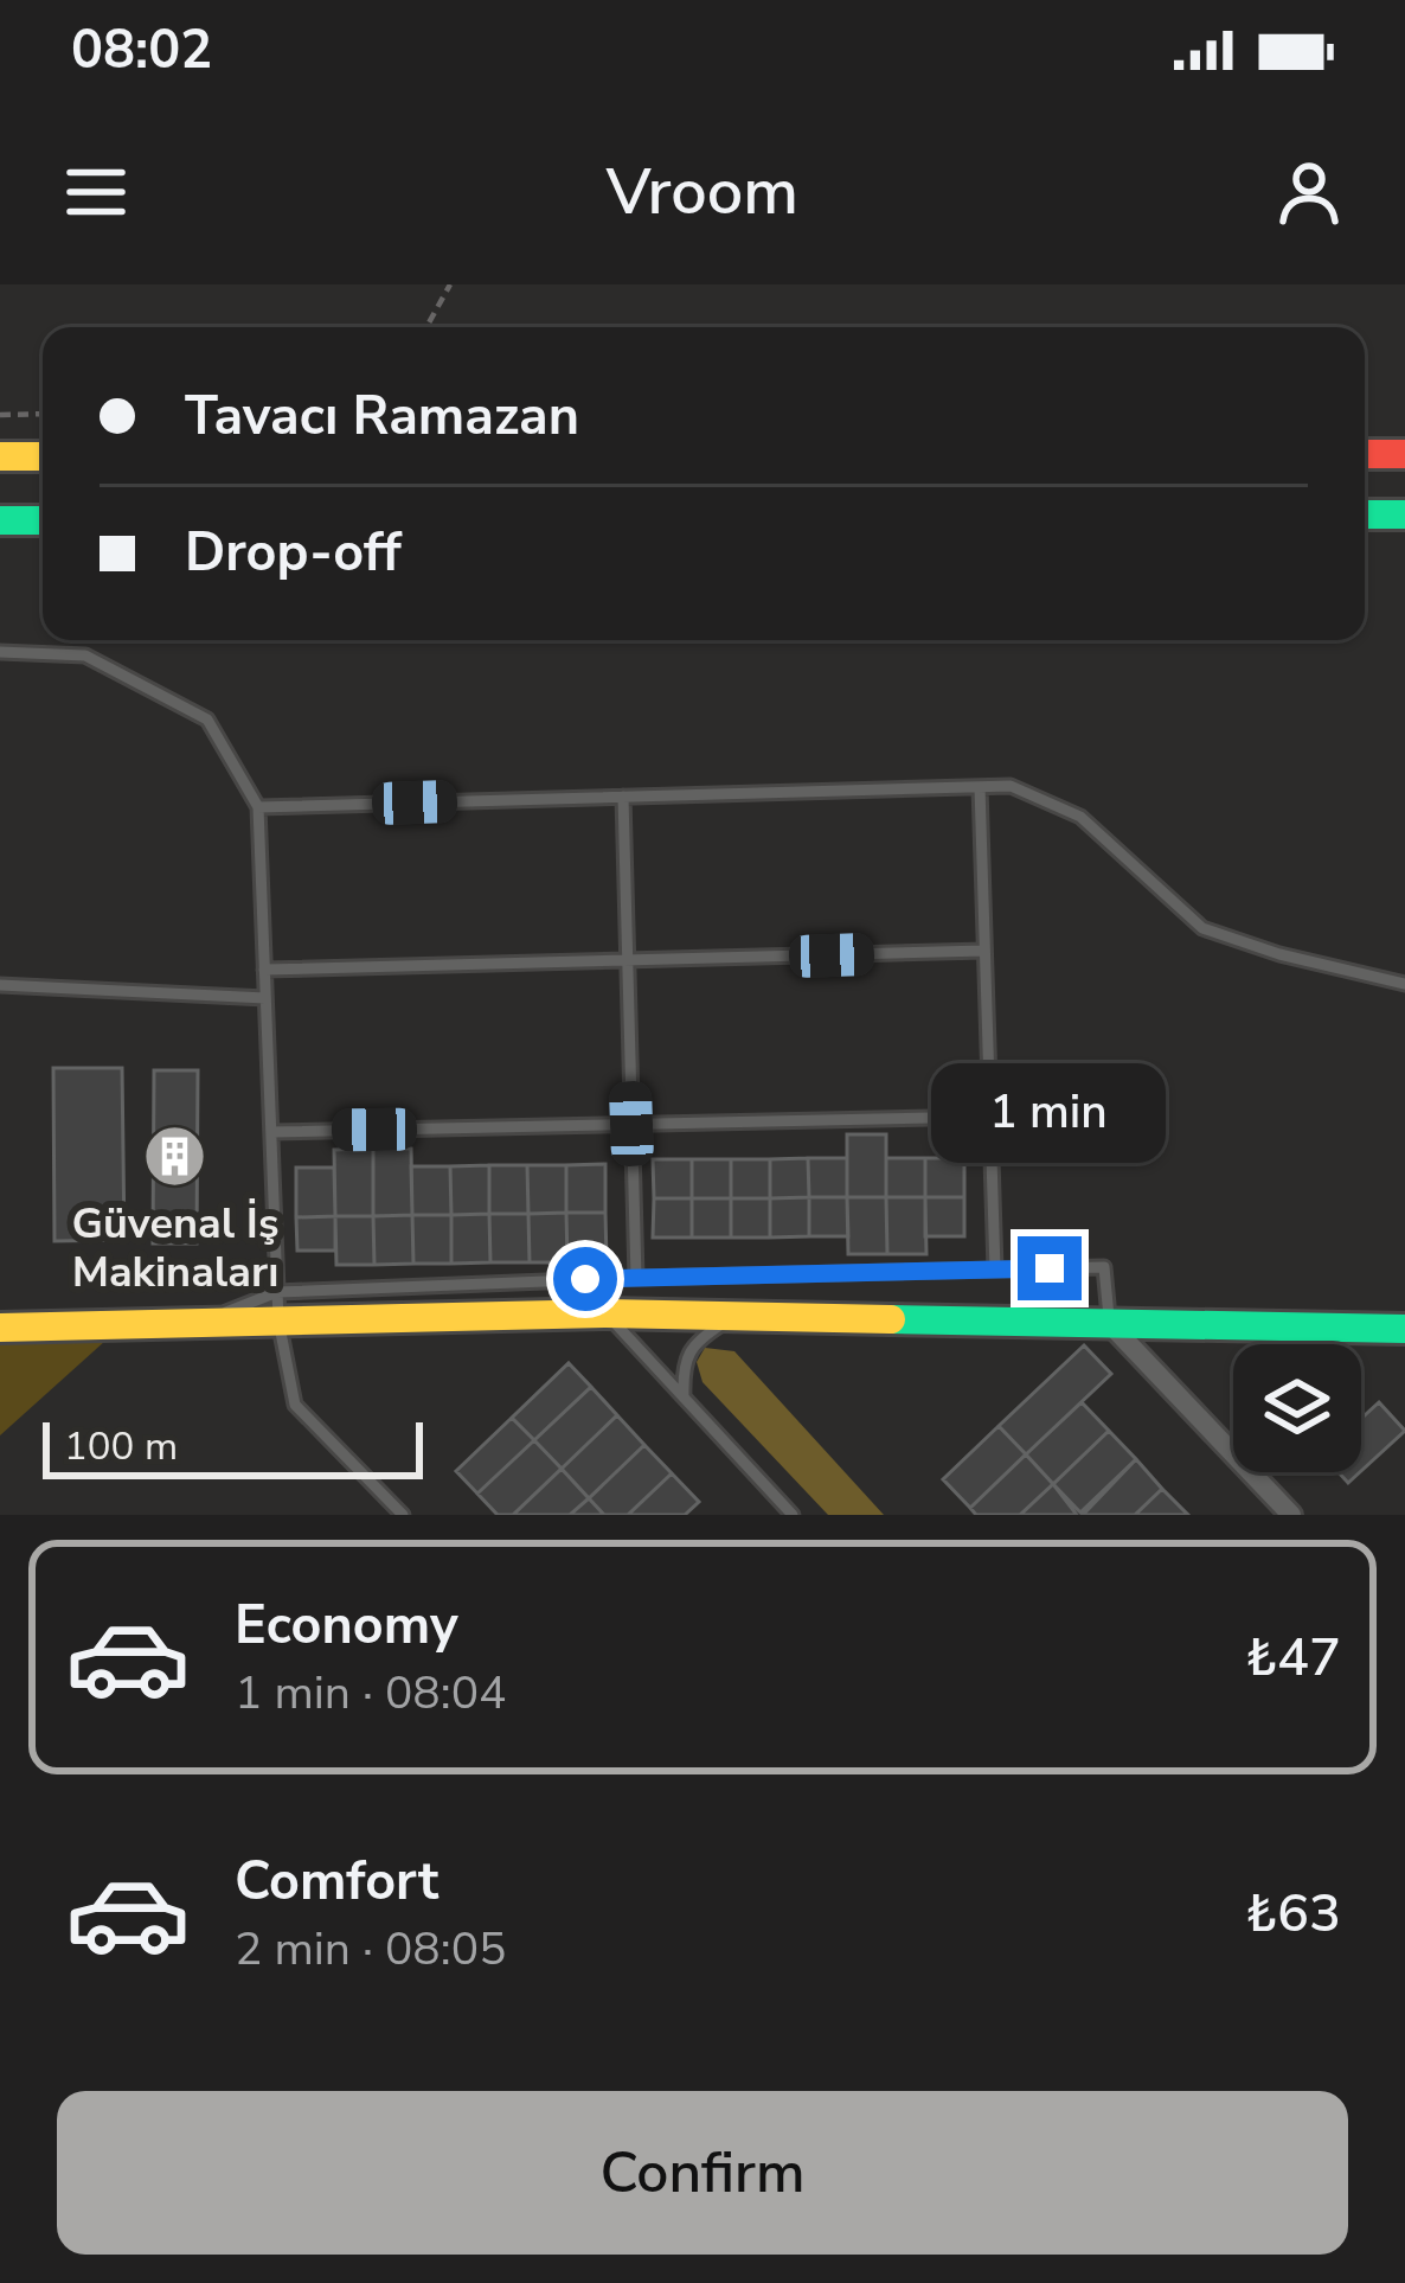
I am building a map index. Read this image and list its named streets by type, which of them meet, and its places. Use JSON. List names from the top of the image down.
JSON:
{
  "places": {
    "building": ["Güvenal İş Makinaları"]
  },
  "scale_bar": "100 m",
  "page": {
    "status": "08:02",
    "header": "Vroom",
    "banner": ["Tavacı Ramazan", "Drop-off"],
    "bubble": "1 min",
    "scale": "100 m",
    "list": [
      {
        "name": "Economy",
        "note": "1 min · 08:04",
        "value": "₺47"
      },
      {
        "name": "Comfort",
        "note": "2 min · 08:05",
        "value": "₺63"
      }
    ],
    "buttons": "Confirm"
  }
}
